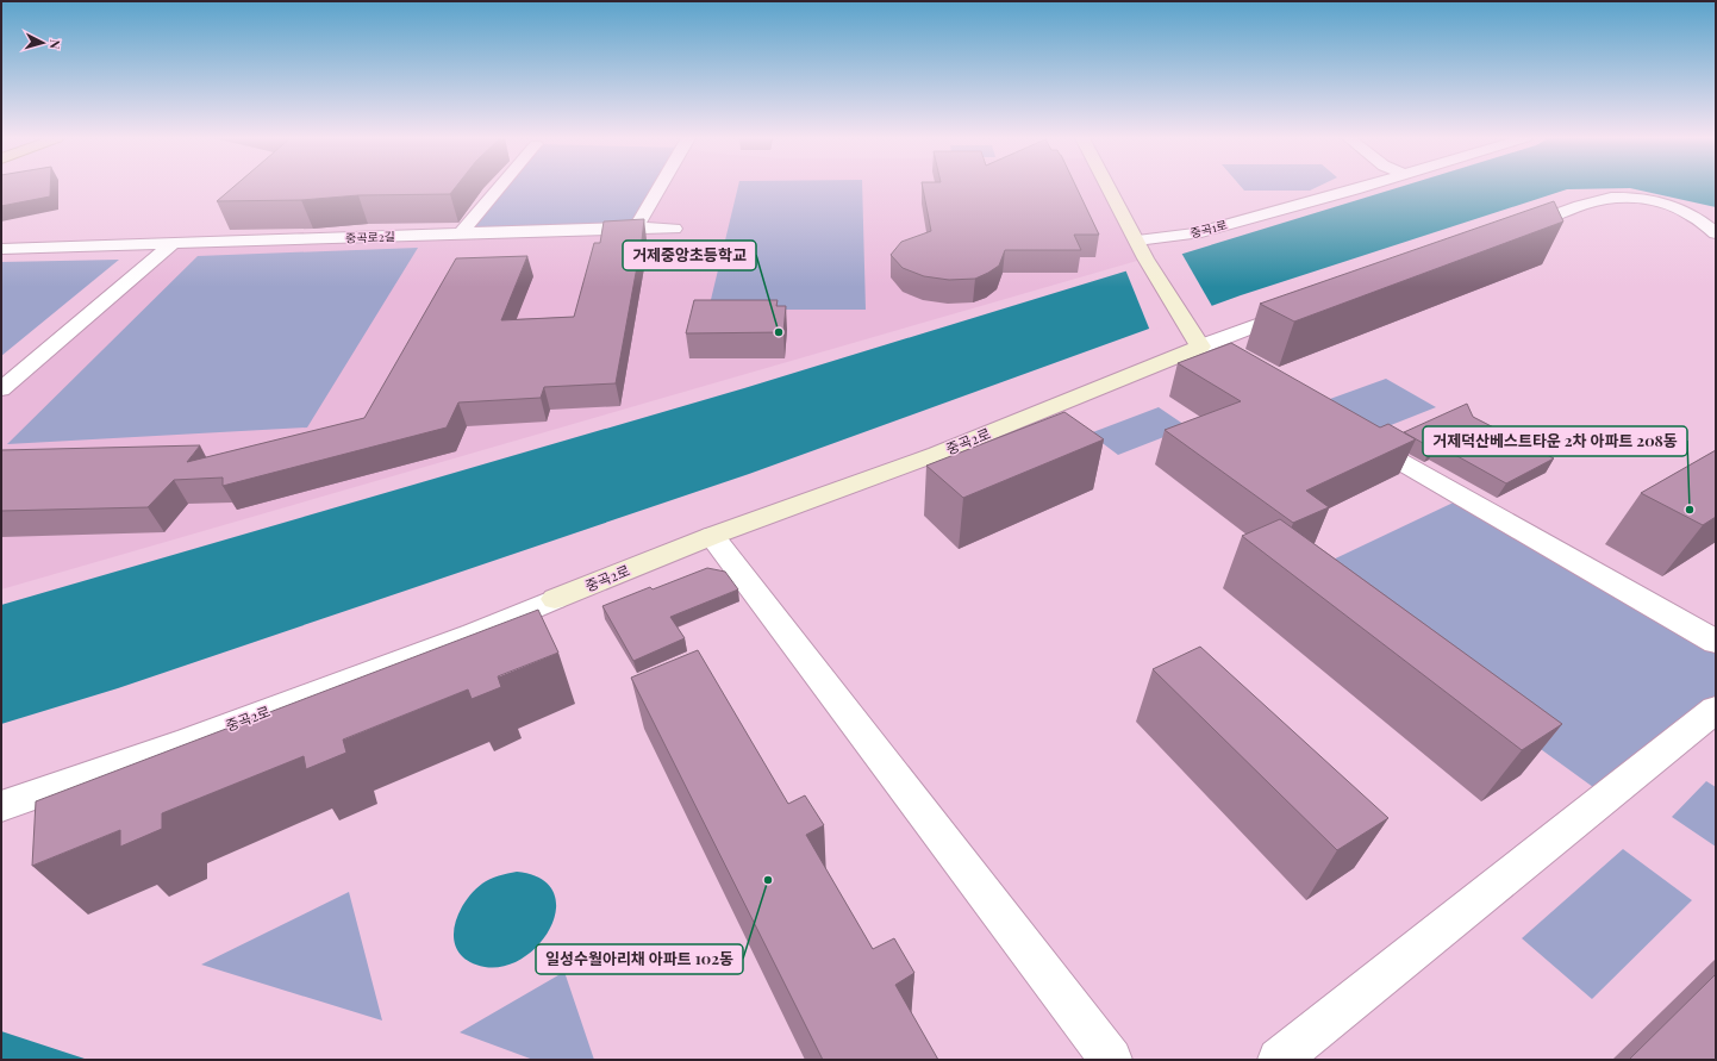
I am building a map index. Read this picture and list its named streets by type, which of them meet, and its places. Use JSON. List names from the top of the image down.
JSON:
{
  "streets": {
    "street": ["중곡1로", "중곡로2길", "중곡2로"]
  },
  "places": ["거제중앙초등학교", "거제덕산베스트타운 2차 아파트 208동", "일성수월아리채 아파트 102동"],
  "north": "right"
}
